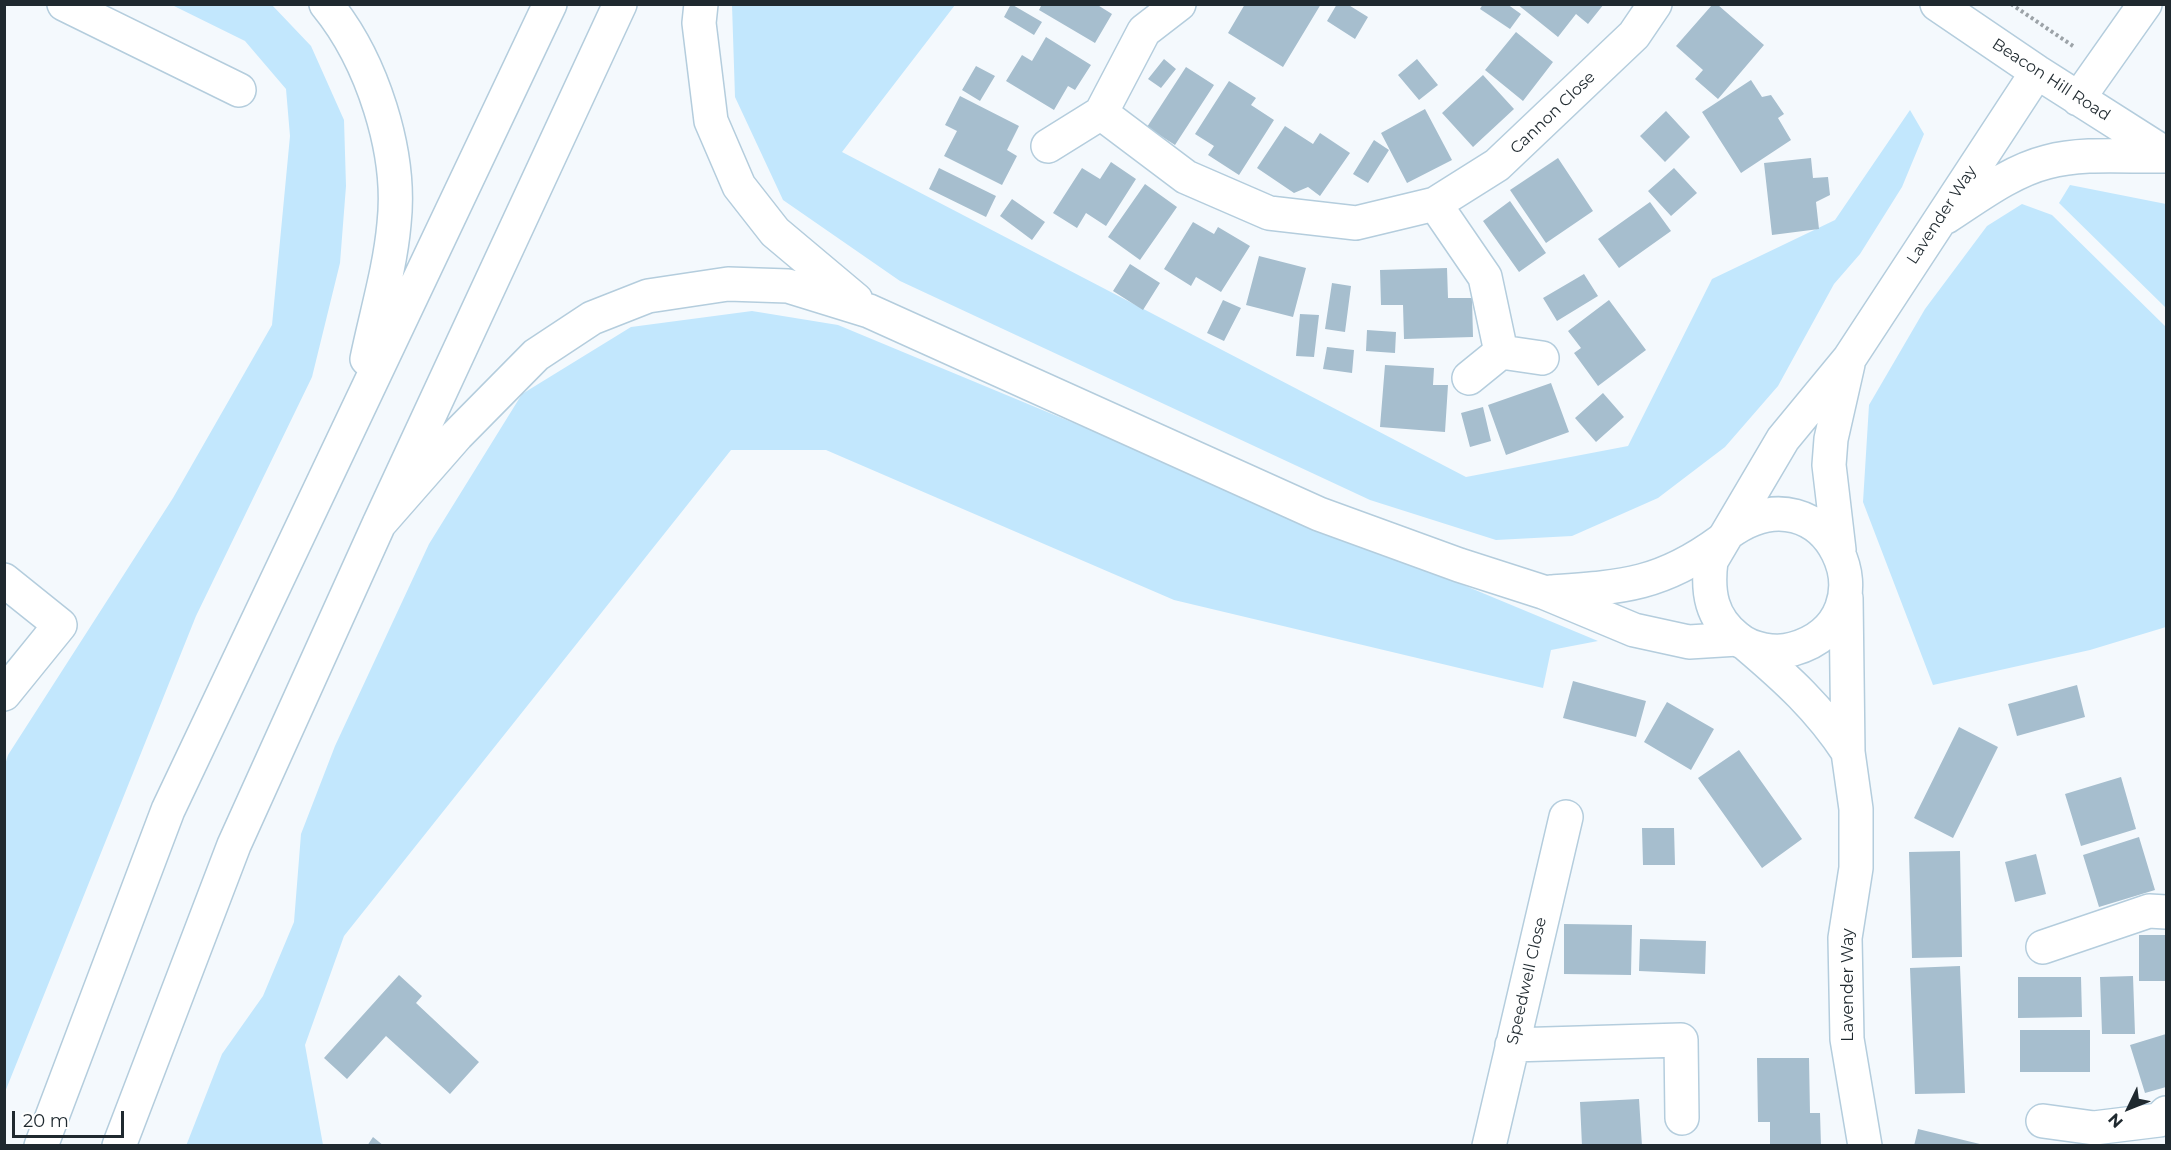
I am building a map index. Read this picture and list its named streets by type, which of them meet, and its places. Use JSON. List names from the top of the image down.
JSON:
{
  "streets": {
    "main road": [
      "Beacon Hill Road",
      "Cannon Close",
      "Lavender Way",
      "Speedwell Close"
    ]
  },
  "crossings": [
    ["Beacon Hill Road", "Lavender Way"]
  ],
  "scale_bar": "20 m",
  "north": "bottom left"
}
